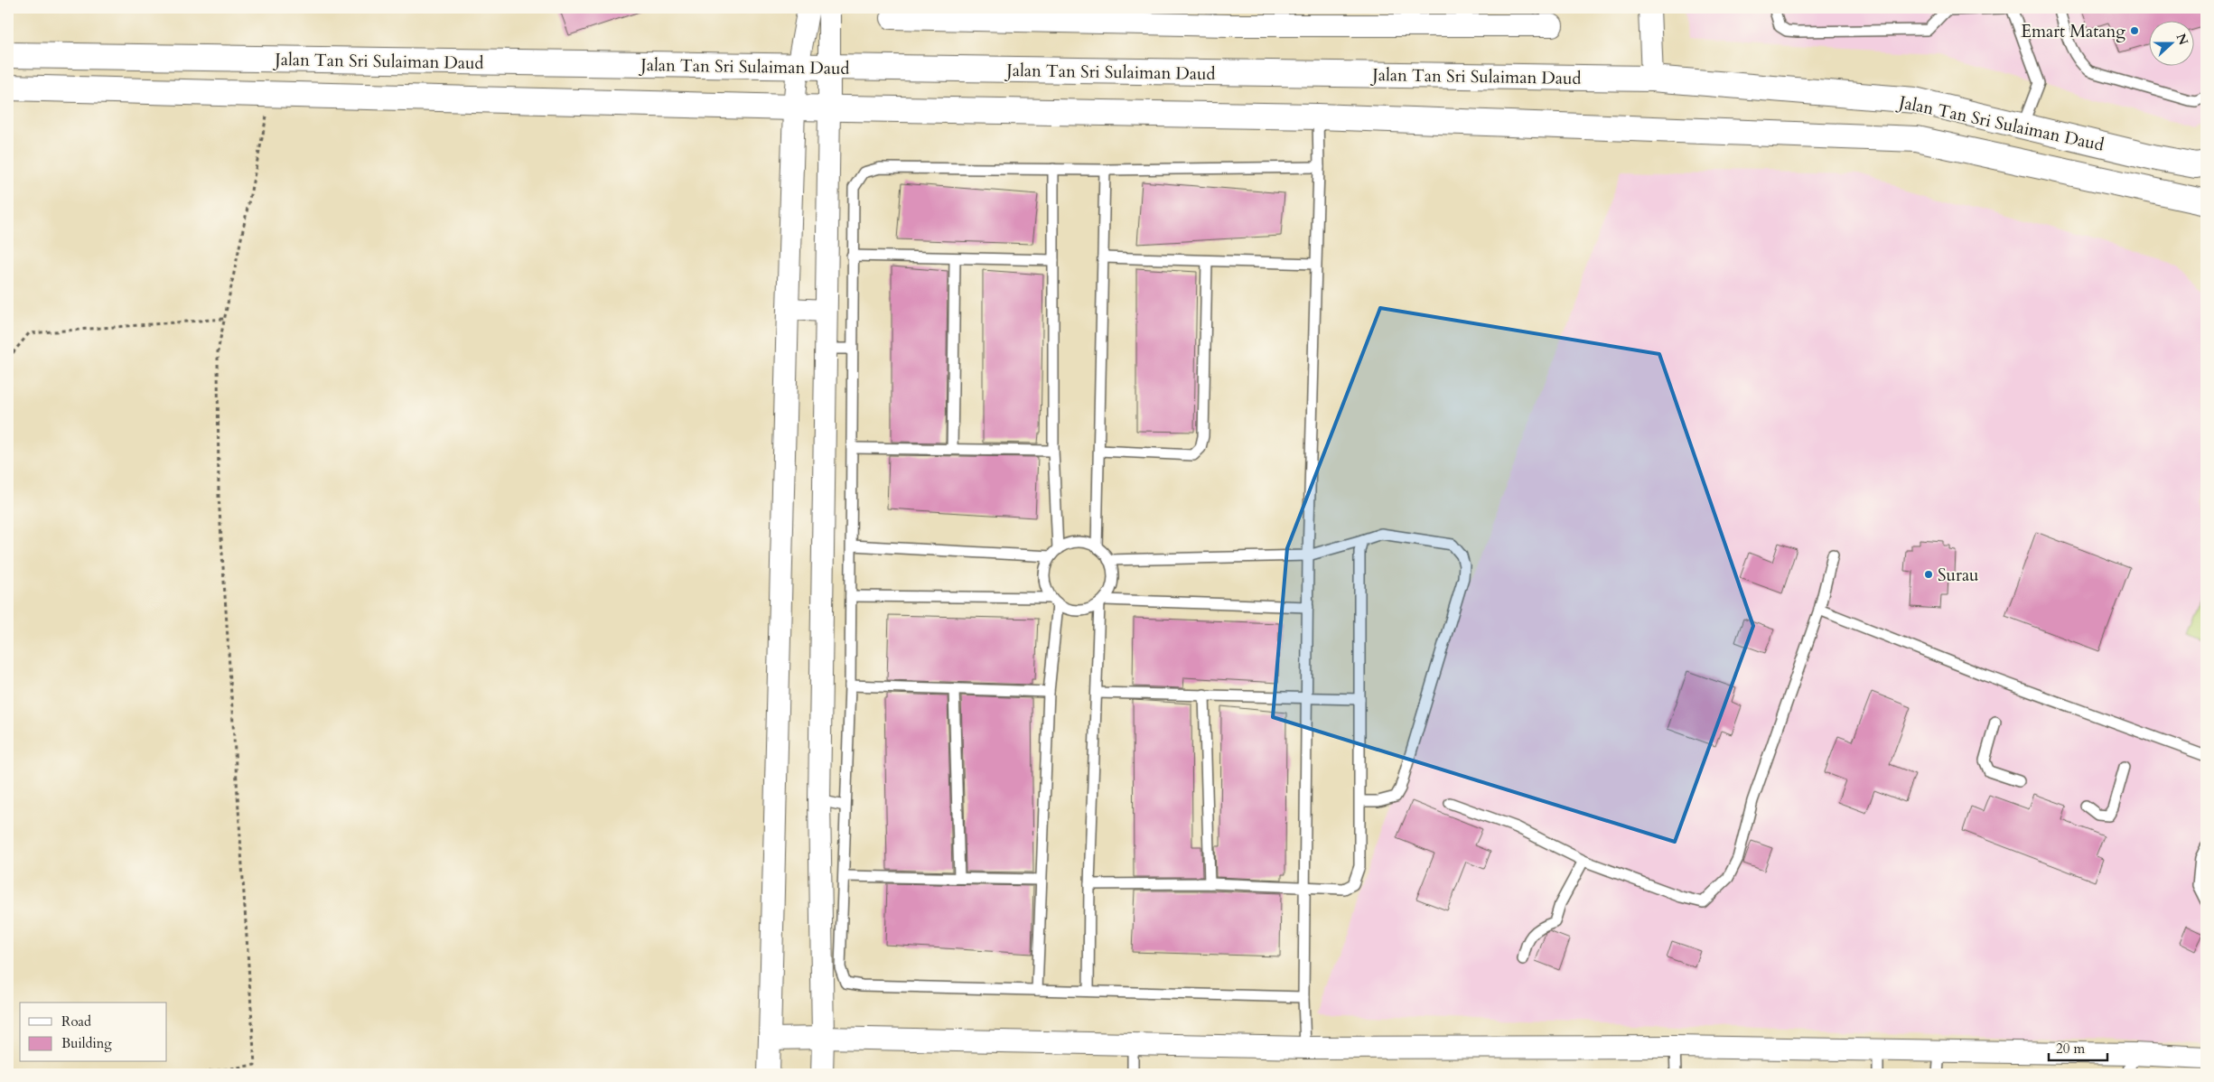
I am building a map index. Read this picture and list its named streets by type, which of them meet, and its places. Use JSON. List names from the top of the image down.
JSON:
{
  "streets": {
    "main road": ["Jalan Tan Sri Sulaiman Daud"]
  },
  "places": ["Emart Matang", "Surau"],
  "legend": ["Road", "Building"],
  "scale_bar": "20 m",
  "north": "right"
}
